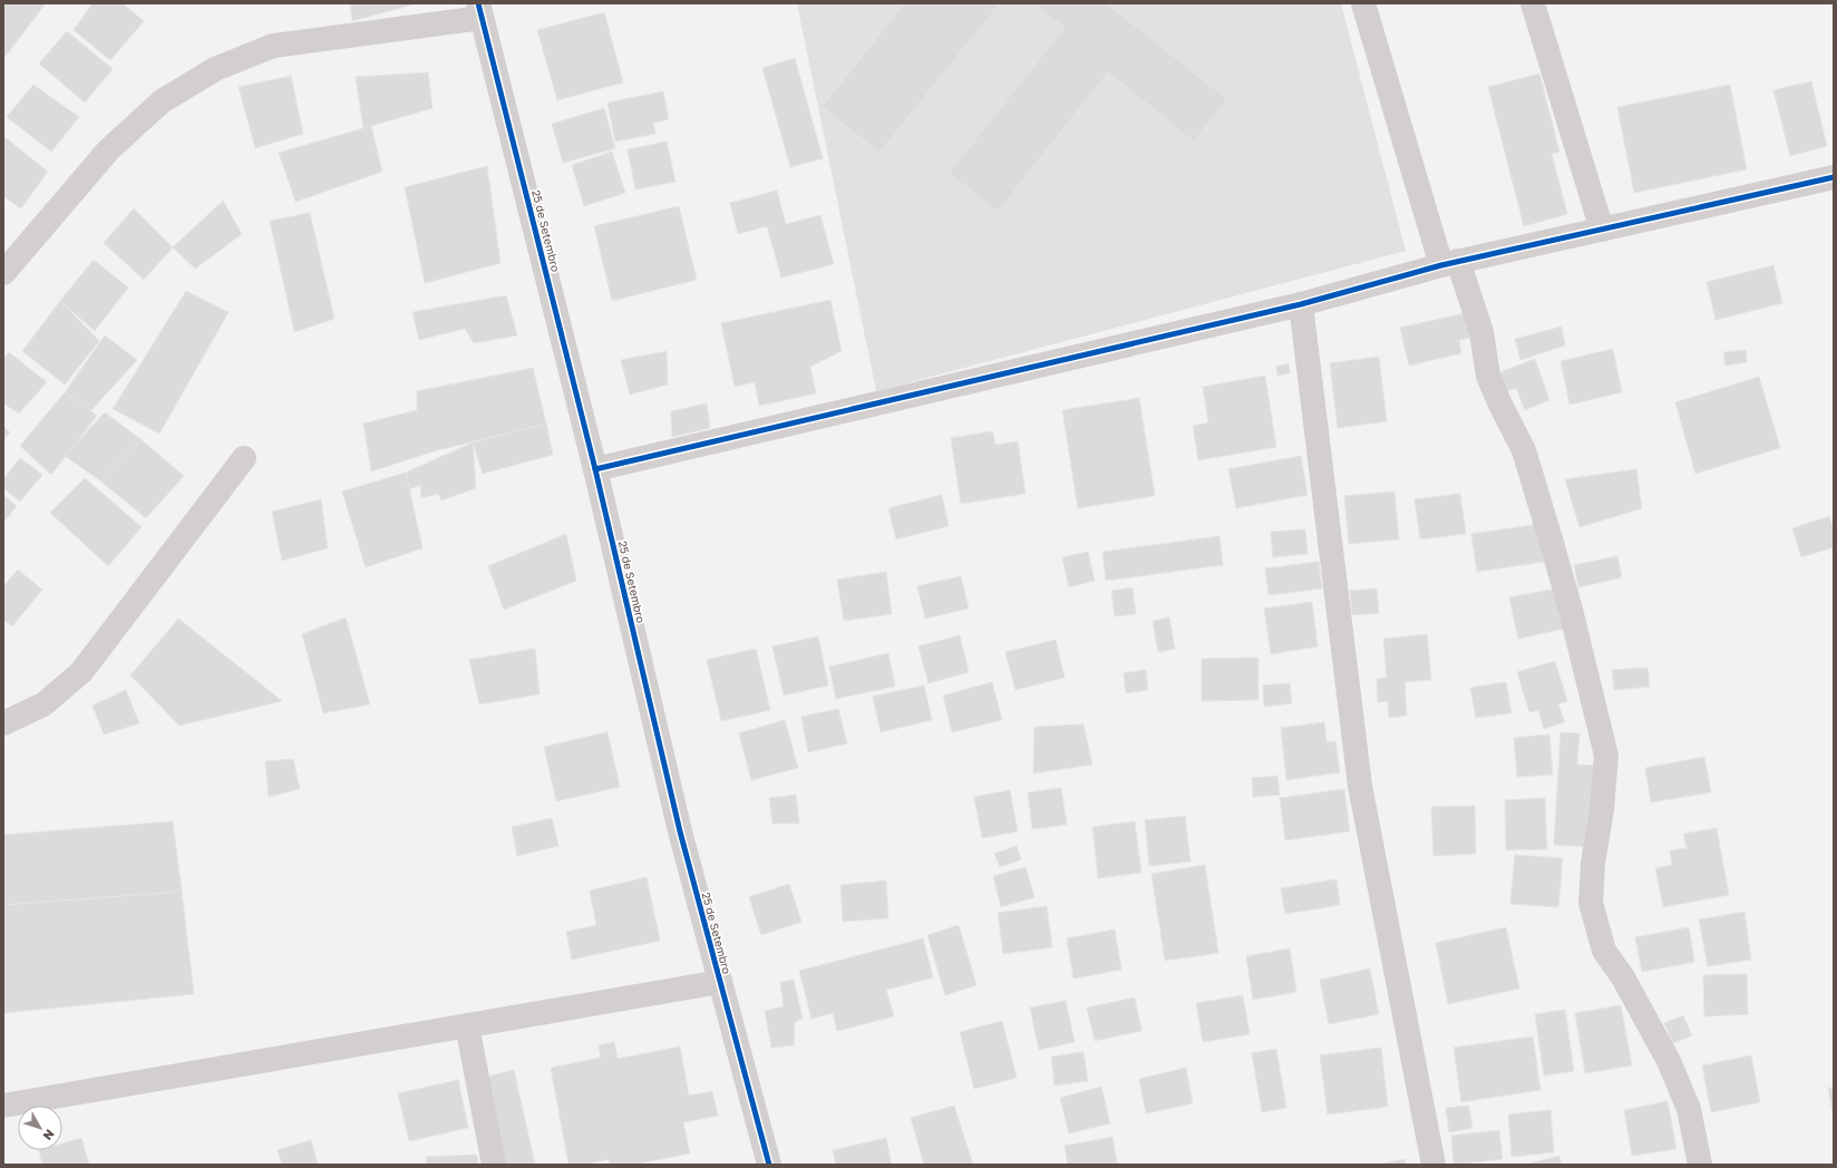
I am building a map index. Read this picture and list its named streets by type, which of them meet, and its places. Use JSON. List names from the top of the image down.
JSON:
{
  "streets": {
    "street": ["25 de Setembro"]
  },
  "north": "bottom right"
}
